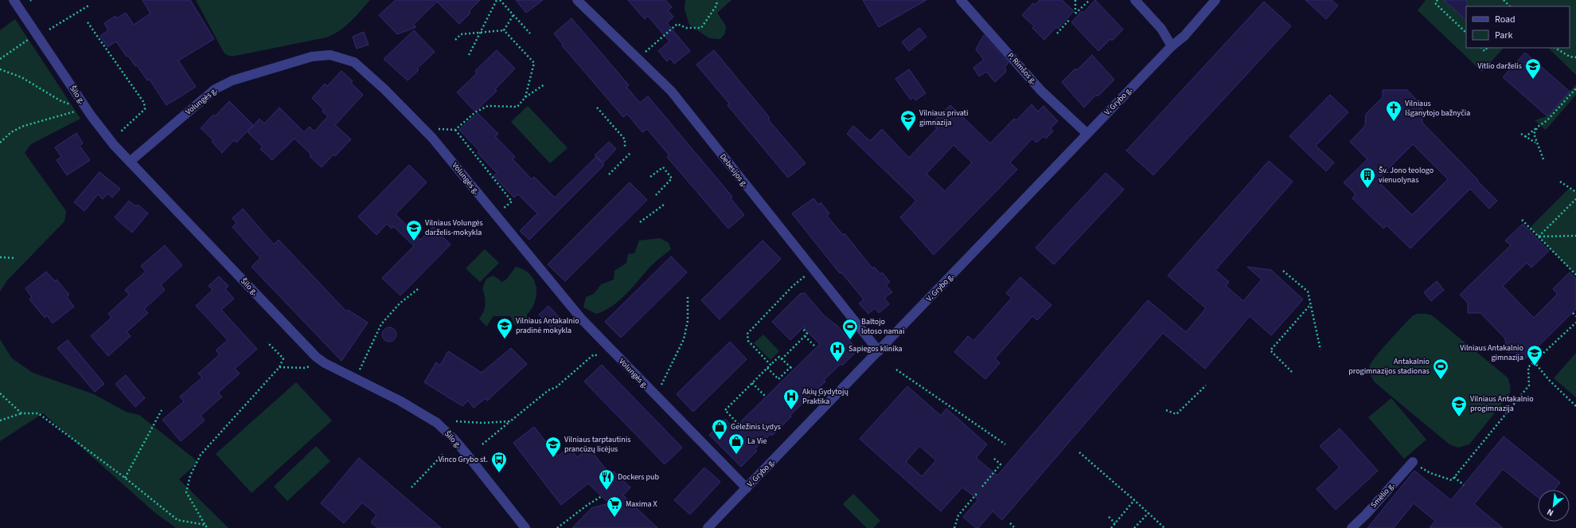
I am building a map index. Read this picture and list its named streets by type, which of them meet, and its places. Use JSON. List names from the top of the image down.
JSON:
{
  "streets": {
    "street": [
      "P. Rimšos g.",
      "Šilo g.",
      "Volungės g.",
      "V. Grybo g.",
      "Debesijos g.",
      "Smėlio g."
    ]
  },
  "crossings": [
    ["P. Rimšos g.", "V. Grybo g."],
    ["Šilo g.", "Volungės g."],
    ["Volungės g.", "V. Grybo g."],
    ["V. Grybo g.", "Debesijos g."]
  ],
  "places": {
    "school or university": [
      "Vitlio darželis",
      "Vilniaus privati gimnazija",
      "Vilniaus Volungės darželis-mokykla",
      "Vilniaus Antakalnio pradinė mokykla",
      "Vilniaus Antakalnio gimnazija",
      "Vilniaus Antakalnio progimnazija",
      "Vilniaus tarptautinis prancūzų licėjus"
    ],
    "church": ["Vilniaus Išganytojo bažnyčia"],
    "building": ["Šv. Jono teologo vienuolynas"],
    "sports": ["Baltojo lotoso namai", "Antakalnio progimnazijos stadionas"],
    "hospital": ["Sapiegos klinika", "Akių Gydytojų Praktika"],
    "shop": ["Geležinis Lydys", "La Vie"],
    "bus stop": ["Vinco Grybo st."],
    "restaurant": ["Dockers pub"],
    "supermarket": ["Maxima X"]
  },
  "legend": ["Road", "Park"],
  "north": "bottom left"
}
